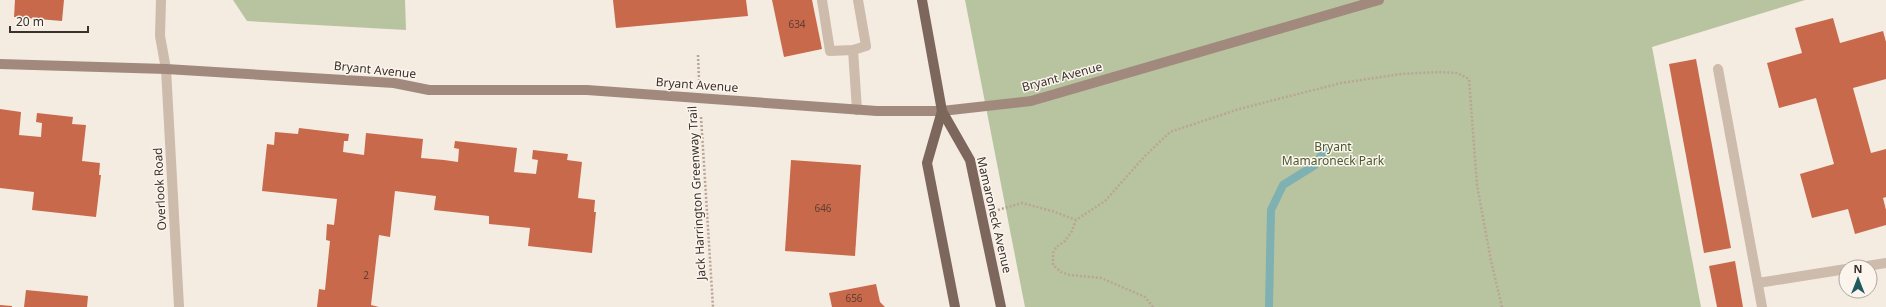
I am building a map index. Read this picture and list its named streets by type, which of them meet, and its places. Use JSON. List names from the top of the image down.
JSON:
{
  "streets": {
    "main road": ["Mamaroneck Avenue"],
    "street": ["Bryant Avenue", "Overlook Road"],
    "path": ["Jack Harrington Greenway Trail"]
  },
  "crossings": [
    ["Bryant Avenue", "Overlook Road"],
    ["Bryant Avenue", "Mamaroneck Avenue"]
  ],
  "parks": ["Bryant Mamaroneck Park"],
  "house_numbers": [
    "634",
    "646",
    "2",
    "656"
  ],
  "scale_bar": "20 m",
  "north": "top"
}
